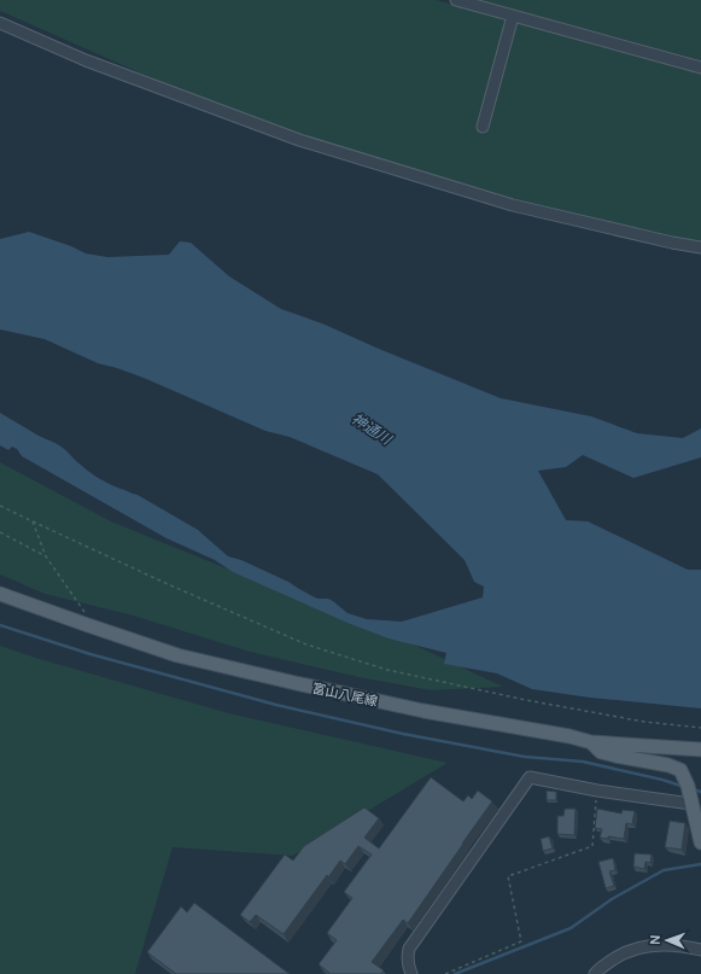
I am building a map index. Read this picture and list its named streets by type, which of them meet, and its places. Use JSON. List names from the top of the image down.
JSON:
{
  "streets": {
    "main road": ["富山八尾線"]
  },
  "water": ["神通川"],
  "north": "left"
}
